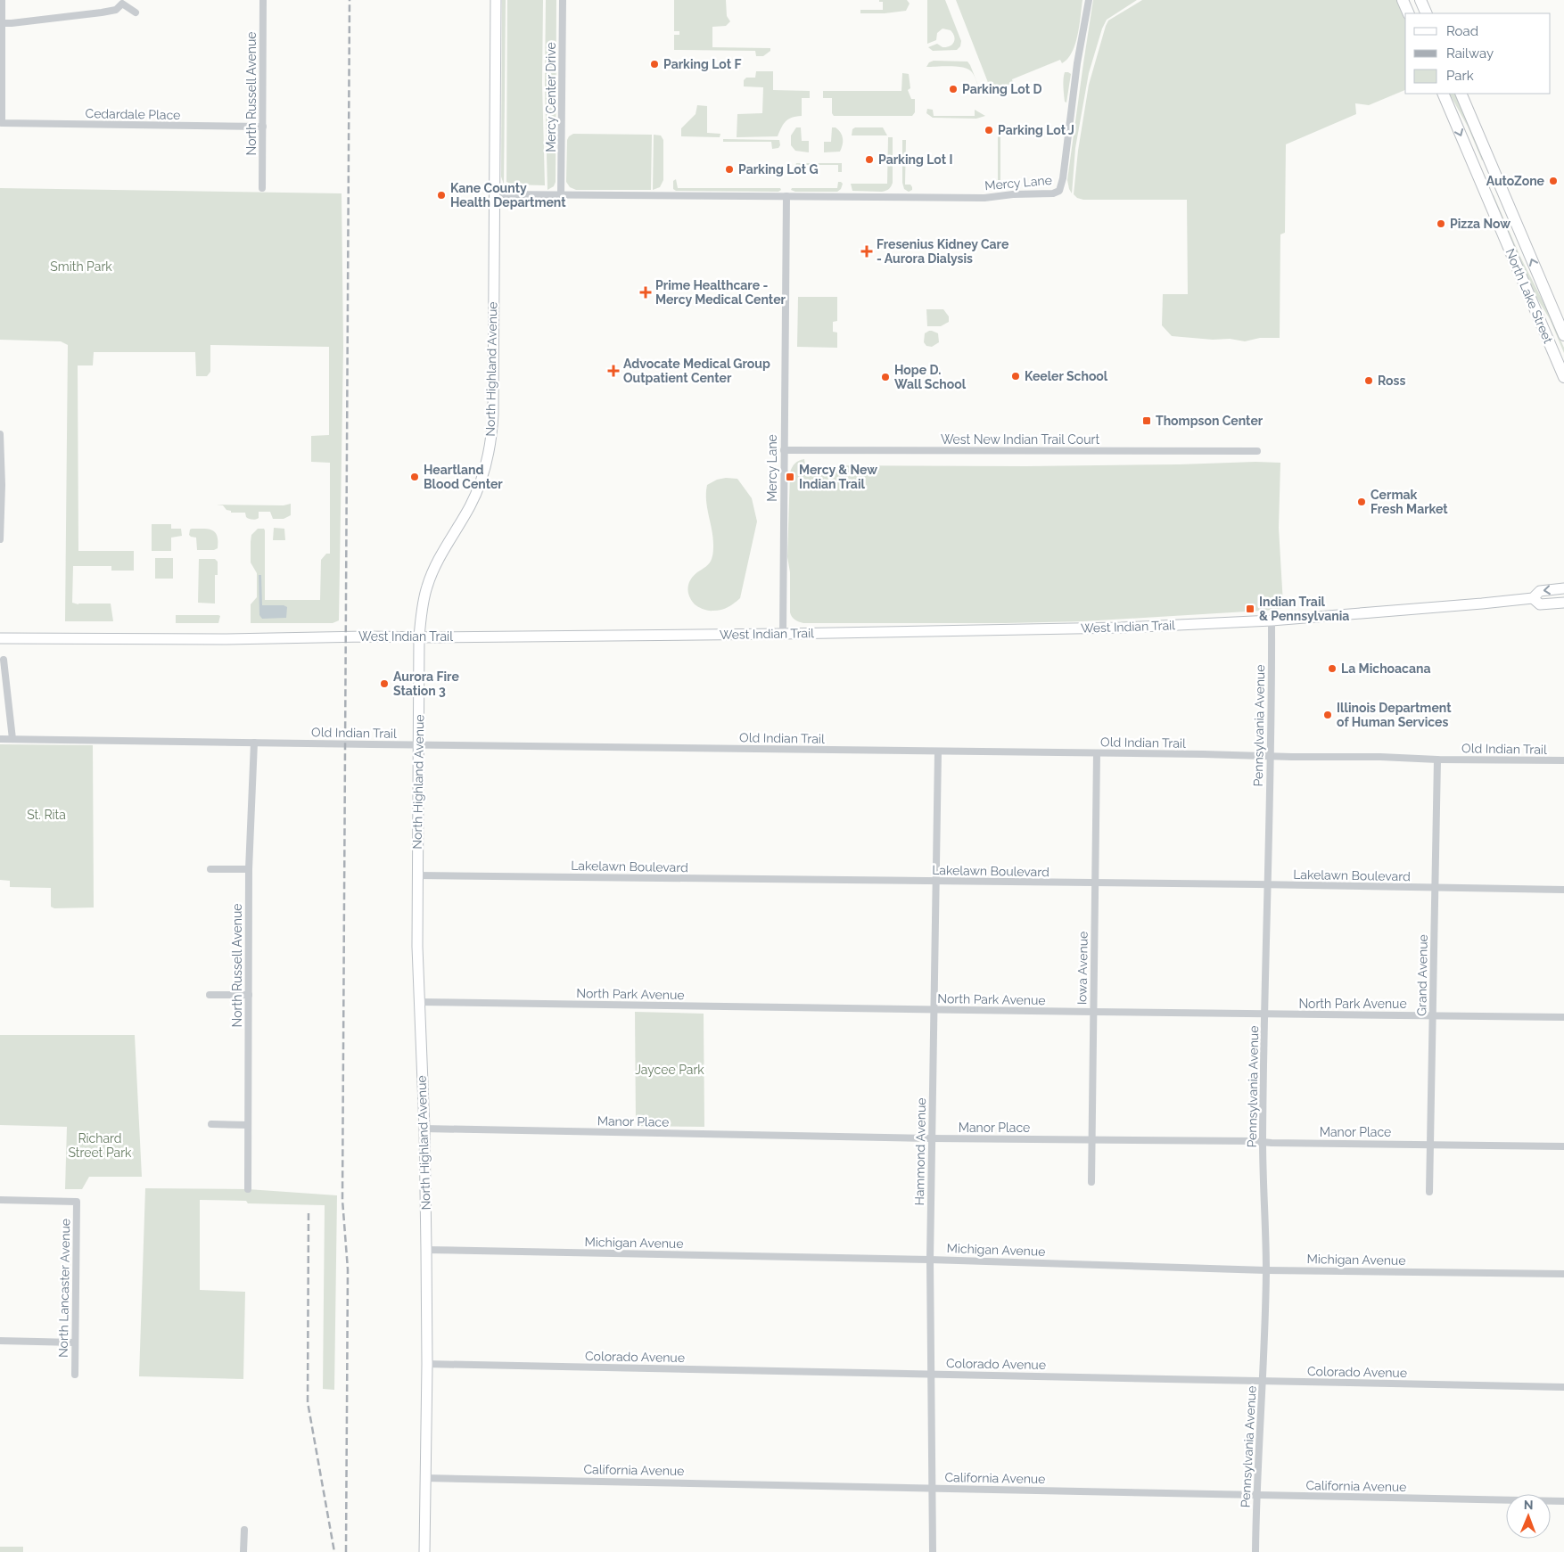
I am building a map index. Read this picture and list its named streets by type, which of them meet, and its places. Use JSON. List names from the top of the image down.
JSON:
{
  "streets": {
    "main road": ["North Lake Street", "North Highland Avenue", "West Indian Trail"],
    "street": [
      "North Russell Avenue",
      "Mercy Center Drive",
      "Cedardale Place",
      "Mercy Lane",
      "West New Indian Trail Court",
      "Pennsylvania Avenue",
      "Old Indian Trail",
      "Lakelawn Boulevard",
      "Iowa Avenue",
      "Grand Avenue",
      "North Park Avenue",
      "Manor Place",
      "Hammond Avenue",
      "Michigan Avenue",
      "North Lancaster Avenue",
      "Colorado Avenue",
      "California Avenue"
    ]
  },
  "crossings": [
    ["North Russell Avenue", "Cedardale Place"],
    ["North Russell Avenue", "Old Indian Trail"],
    ["Mercy Center Drive", "Mercy Lane"],
    ["Mercy Lane", "North Highland Avenue"],
    ["Mercy Lane", "West New Indian Trail Court"],
    ["Mercy Lane", "West Indian Trail"],
    ["North Highland Avenue", "West Indian Trail"],
    ["North Highland Avenue", "Old Indian Trail"],
    ["North Highland Avenue", "Lakelawn Boulevard"],
    ["North Highland Avenue", "North Park Avenue"],
    ["North Highland Avenue", "Manor Place"],
    ["North Highland Avenue", "Michigan Avenue"],
    ["North Highland Avenue", "Colorado Avenue"],
    ["North Highland Avenue", "California Avenue"],
    ["West Indian Trail", "Pennsylvania Avenue"],
    ["Pennsylvania Avenue", "Old Indian Trail"],
    ["Pennsylvania Avenue", "Lakelawn Boulevard"],
    ["Pennsylvania Avenue", "North Park Avenue"],
    ["Pennsylvania Avenue", "Manor Place"],
    ["Pennsylvania Avenue", "Michigan Avenue"],
    ["Pennsylvania Avenue", "Colorado Avenue"],
    ["Pennsylvania Avenue", "California Avenue"],
    ["Old Indian Trail", "Iowa Avenue"],
    ["Old Indian Trail", "Grand Avenue"],
    ["Old Indian Trail", "Hammond Avenue"],
    ["Lakelawn Boulevard", "Iowa Avenue"],
    ["Lakelawn Boulevard", "Grand Avenue"],
    ["Lakelawn Boulevard", "Hammond Avenue"],
    ["Iowa Avenue", "North Park Avenue"],
    ["Iowa Avenue", "Manor Place"],
    ["Grand Avenue", "North Park Avenue"],
    ["Grand Avenue", "Manor Place"],
    ["North Park Avenue", "Hammond Avenue"],
    ["Manor Place", "Hammond Avenue"],
    ["Hammond Avenue", "Michigan Avenue"],
    ["Hammond Avenue", "Colorado Avenue"],
    ["Hammond Avenue", "California Avenue"]
  ],
  "parks": [
    "Smith Park",
    "St. Rita",
    "Jaycee Park",
    "Richard Street Park"
  ],
  "places": {
    "other": [
      "Parking Lot F",
      "Parking Lot D",
      "Parking Lot J",
      "Parking Lot I",
      "Parking Lot G",
      "AutoZone",
      "Kane County Health Department",
      "Pizza Now",
      "Keeler School",
      "Hope D. Wall School",
      "Ross",
      "Heartland Blood Center",
      "Cermak Fresh Market",
      "La Michoacana",
      "Aurora Fire Station 3",
      "Illinois Department of Human Services"
    ],
    "health": ["Fresenius Kidney Care - Aurora Dialysis", "Prime Healthcare - Mercy Medical Center", "Advocate Medical Group Outpatient Center"],
    "transit": ["Thompson Center", "Mercy & New Indian Trail", "Indian Trail & Pennsylvania"]
  },
  "legend": ["Road", "Railway", "Park"],
  "north": "top"
}
